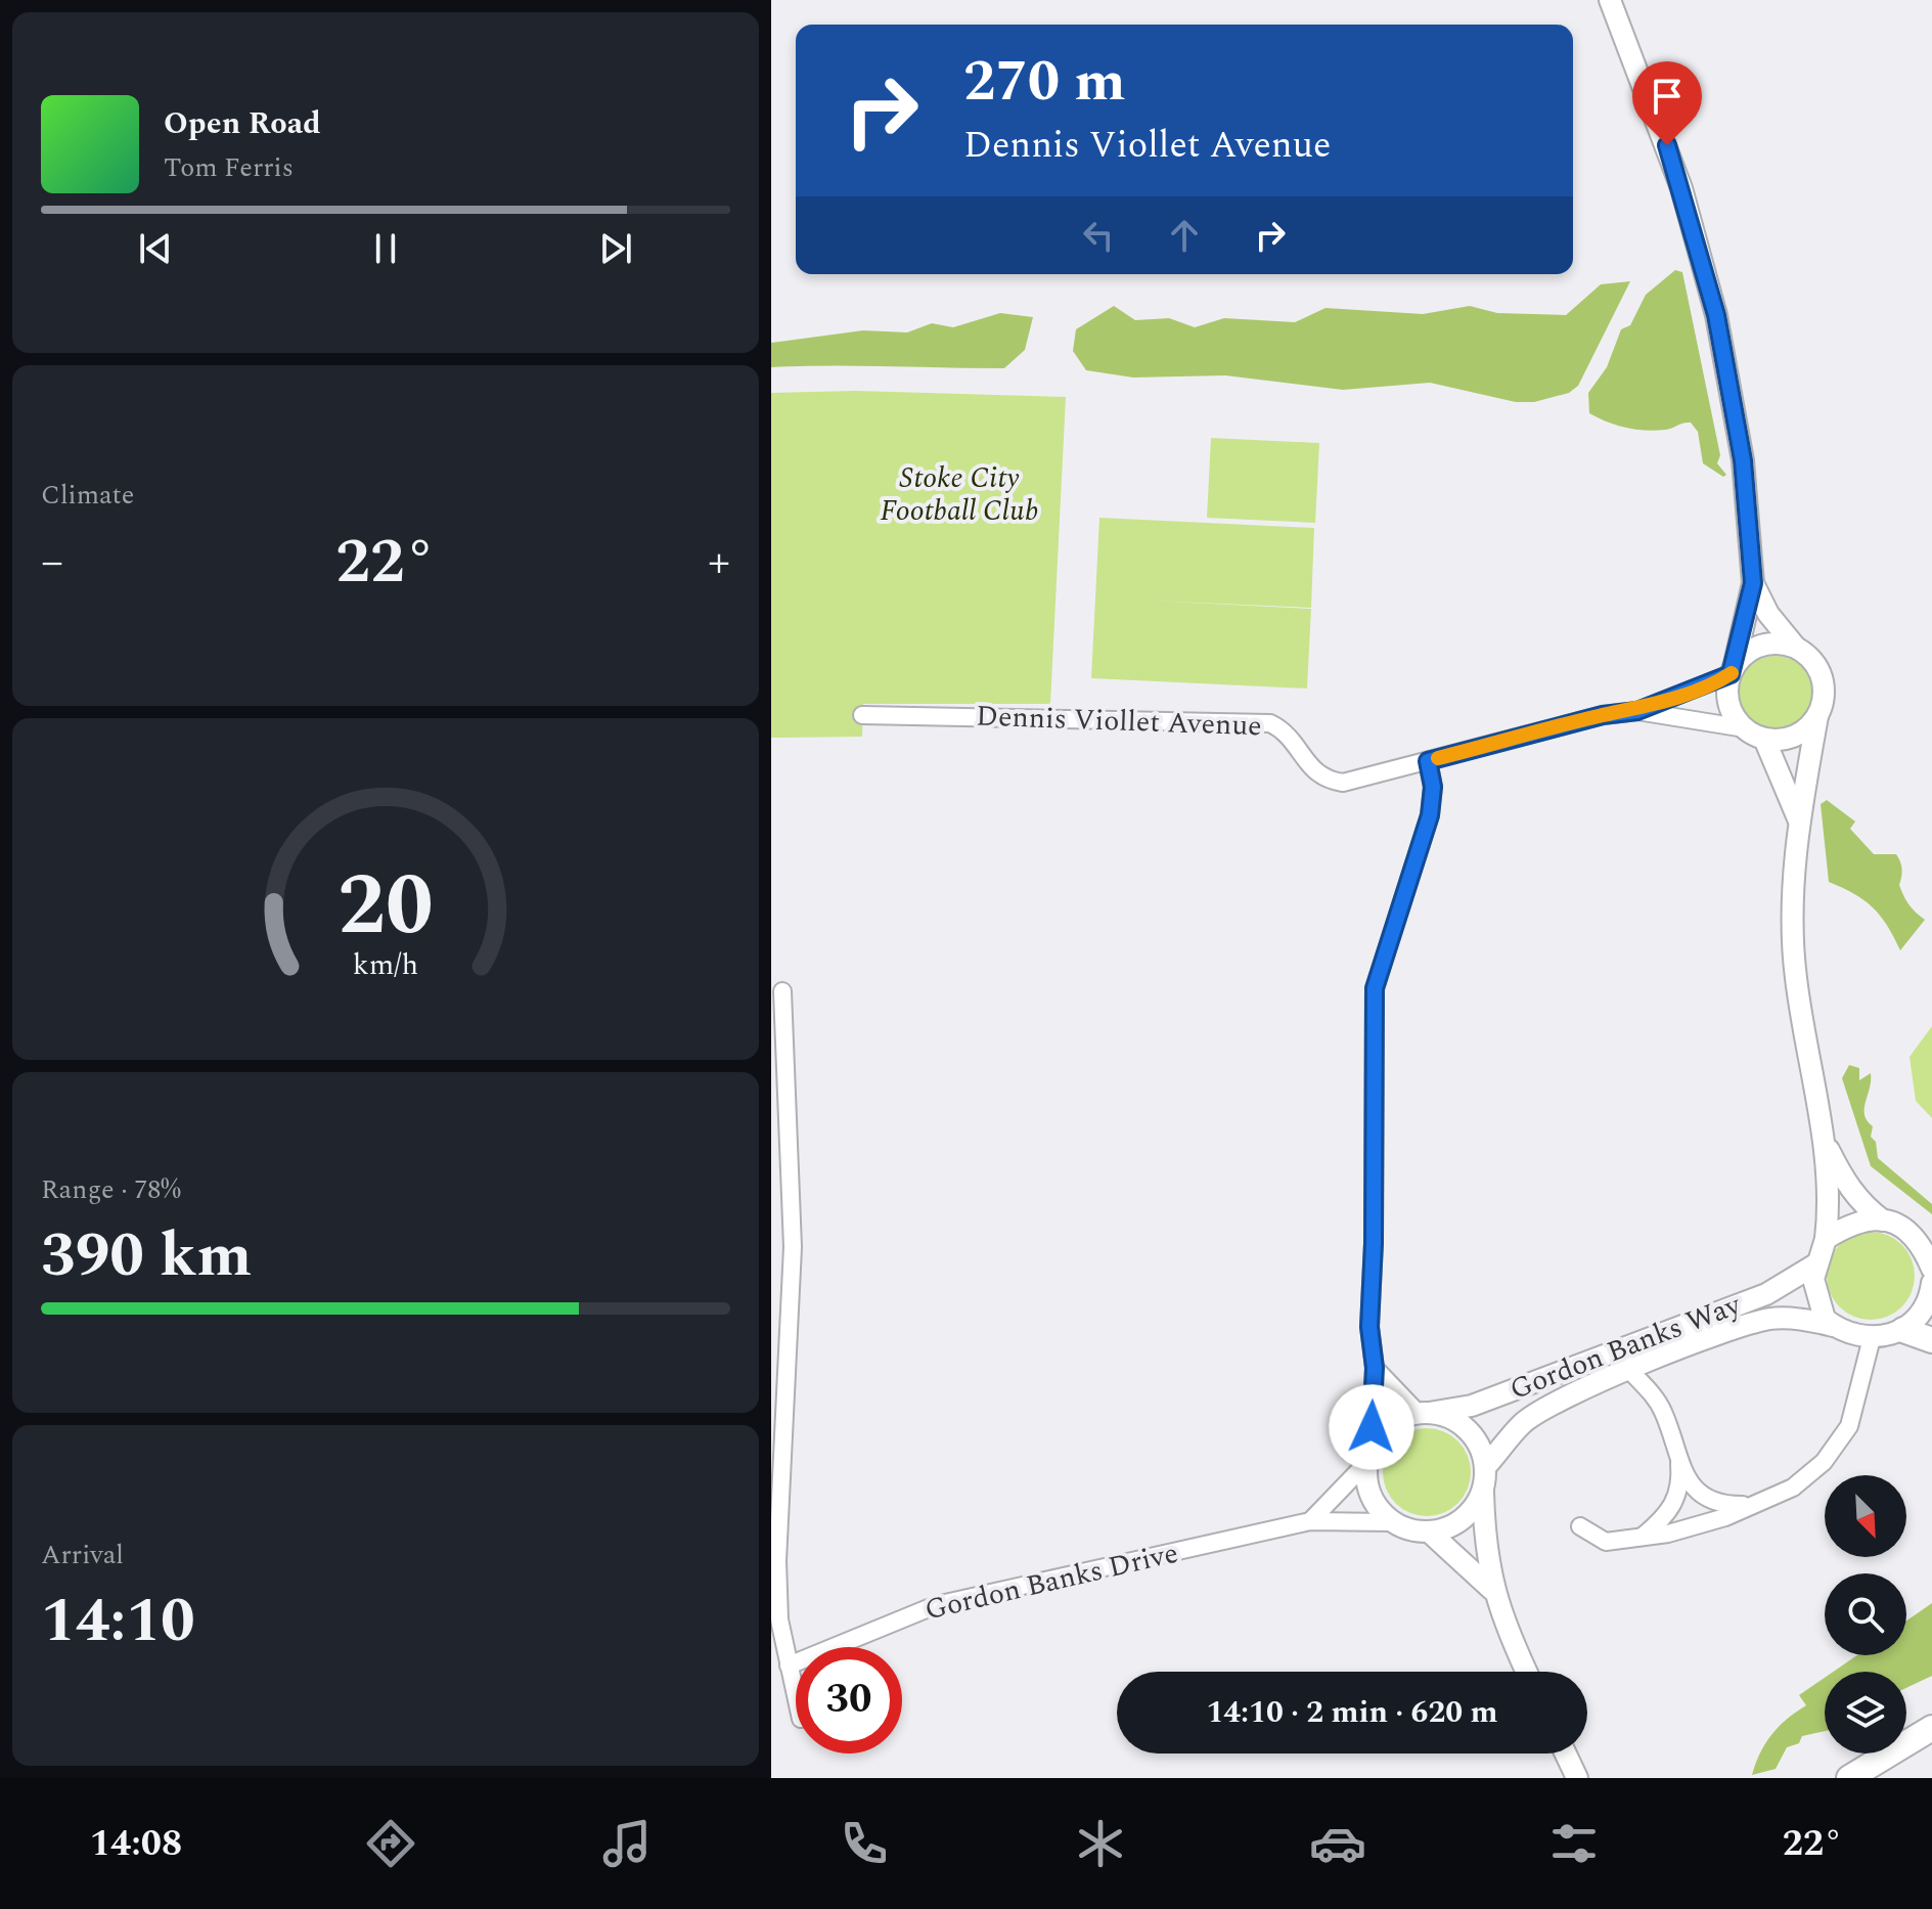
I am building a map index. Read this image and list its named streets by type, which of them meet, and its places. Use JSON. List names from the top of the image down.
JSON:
{
  "streets": {
    "main road": ["Gordon Banks Way"],
    "street": ["Dennis Viollet Avenue", "Gordon Banks Drive"]
  },
  "crossings": [
    ["Gordon Banks Way", "Gordon Banks Drive"]
  ],
  "parks": ["Stoke City Football Club"],
  "north": "bottom right",
  "page": {
    "turn": ["270 m", "Dennis Viollet Avenue"],
    "song": ["Open Road", "Tom Ferris"],
    "tile": [
      "Climate",
      ["Range · 78%", "390 km"],
      ["Arrival", "14:10"]
    ],
    "heat": ["−", "22°", "+"],
    "limit": "30",
    "trip": "14:10 · 2 min · 620 m",
    "tabs": ["14:08", "22°"],
    "gauge": ["20", "km/h"]
  }
}
